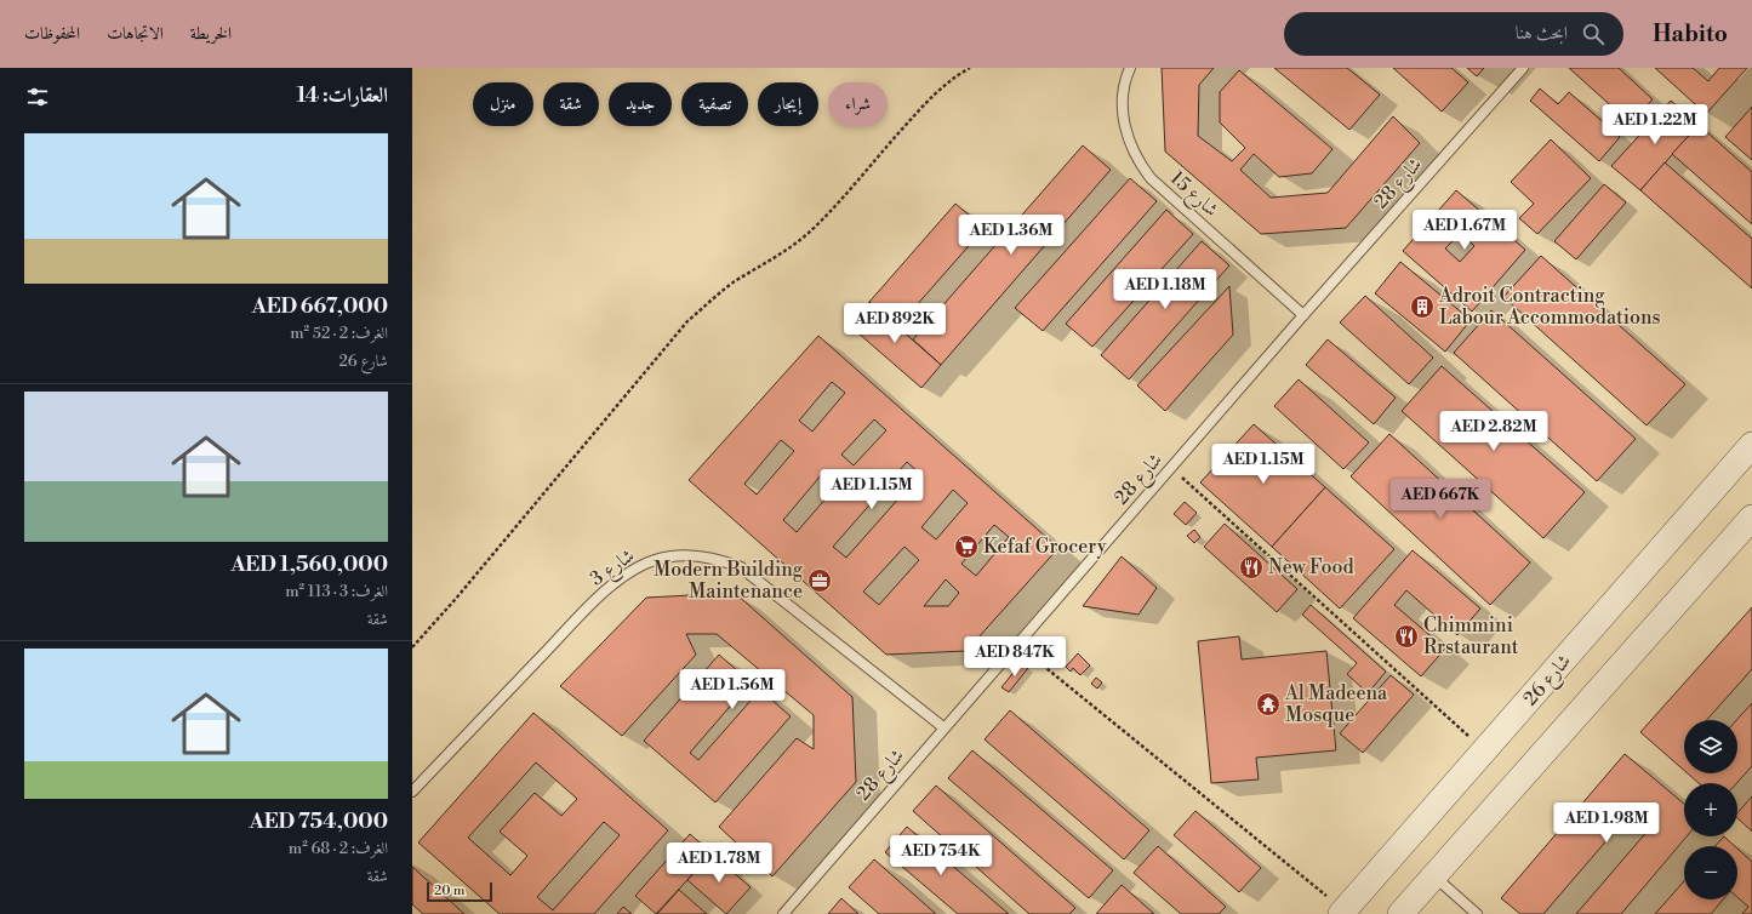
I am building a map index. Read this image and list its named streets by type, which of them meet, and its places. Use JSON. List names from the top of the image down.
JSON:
{
  "streets": {
    "street": ["شارع 26"],
    "lane": ["شارع 28", "شارع 15", "شارع 3"]
  },
  "crossings": [
    ["شارع 28", "شارع 15"],
    ["شارع 28", "شارع 3"]
  ],
  "places": {
    "building": ["Adroit Contracting Labour Accommodations"],
    "supermarket": ["Kefaf Grocery"],
    "restaurant": ["New Food", "Chimmini Rrstaurant"],
    "office": ["Modern Building Maintenance"],
    "temple": ["Al Madeena Mosque"]
  },
  "scale_bar": "20 m",
  "page": {
    "header": "Habito",
    "search": "ابحث هنا",
    "nav": ["الخريطة", "الاتجاهات", "المحفوظات"],
    "heading": "العقارات: 14",
    "chip": [
      "شراء",
      "إيجار",
      "تصفية",
      "جديد",
      "شقة",
      "منزل"
    ],
    "price": [
      "AED 1.22M",
      "AED 1.67M",
      "AED 1.36M",
      "AED 1.18M",
      "AED 892K",
      "AED 2.82M",
      "AED 1.15M",
      "AED 1.15M",
      "AED 667K",
      "AED 847K",
      "AED 1.56M",
      "AED 1.98M",
      "AED 754K",
      "AED 1.78M"
    ],
    "list": [
      {
        "name": "AED 667,000",
        "note": "الغرف: 2 · 52 m² · شارع 26"
      },
      {
        "name": "AED 1,560,000",
        "note": "الغرف: 3 · 113 m² · شقة"
      },
      {
        "name": "AED 754,000",
        "note": "الغرف: 2 · 68 m² · شقة"
      }
    ],
    "map_buttons": ["+", "−"],
    "scale": "20 m"
  }
}
